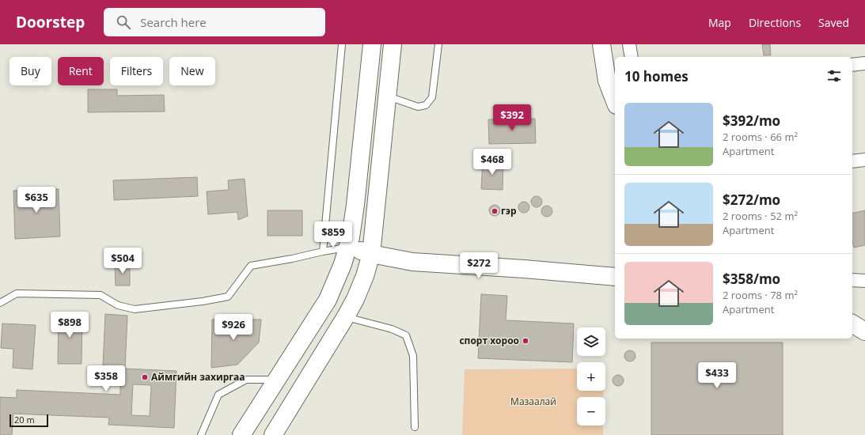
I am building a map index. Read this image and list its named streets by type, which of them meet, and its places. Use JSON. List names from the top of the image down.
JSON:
{
  "parks": ["Мазаалай"],
  "places": ["гэр", "спорт хороо", "Аймгийн захиргаа"],
  "scale_bar": "20 m",
  "page": {
    "header": "Doorstep",
    "search": "Search here",
    "nav": ["Map", "Directions", "Saved"],
    "chip": [
      "Buy",
      "Rent",
      "Filters",
      "New"
    ],
    "heading": "10 homes",
    "list": [
      {
        "name": "$392/mo",
        "note": "2 rooms · 66 m² · Apartment"
      },
      {
        "name": "$272/mo",
        "note": "2 rooms · 52 m² · Apartment"
      },
      {
        "name": "$358/mo",
        "note": "2 rooms · 78 m² · Apartment"
      }
    ],
    "price": [
      "$392",
      "$468",
      "$635",
      "$859",
      "$504",
      "$272",
      "$898",
      "$926",
      "$433",
      "$358"
    ],
    "map_buttons": ["+", "−"],
    "scale": "20 m"
  }
}
